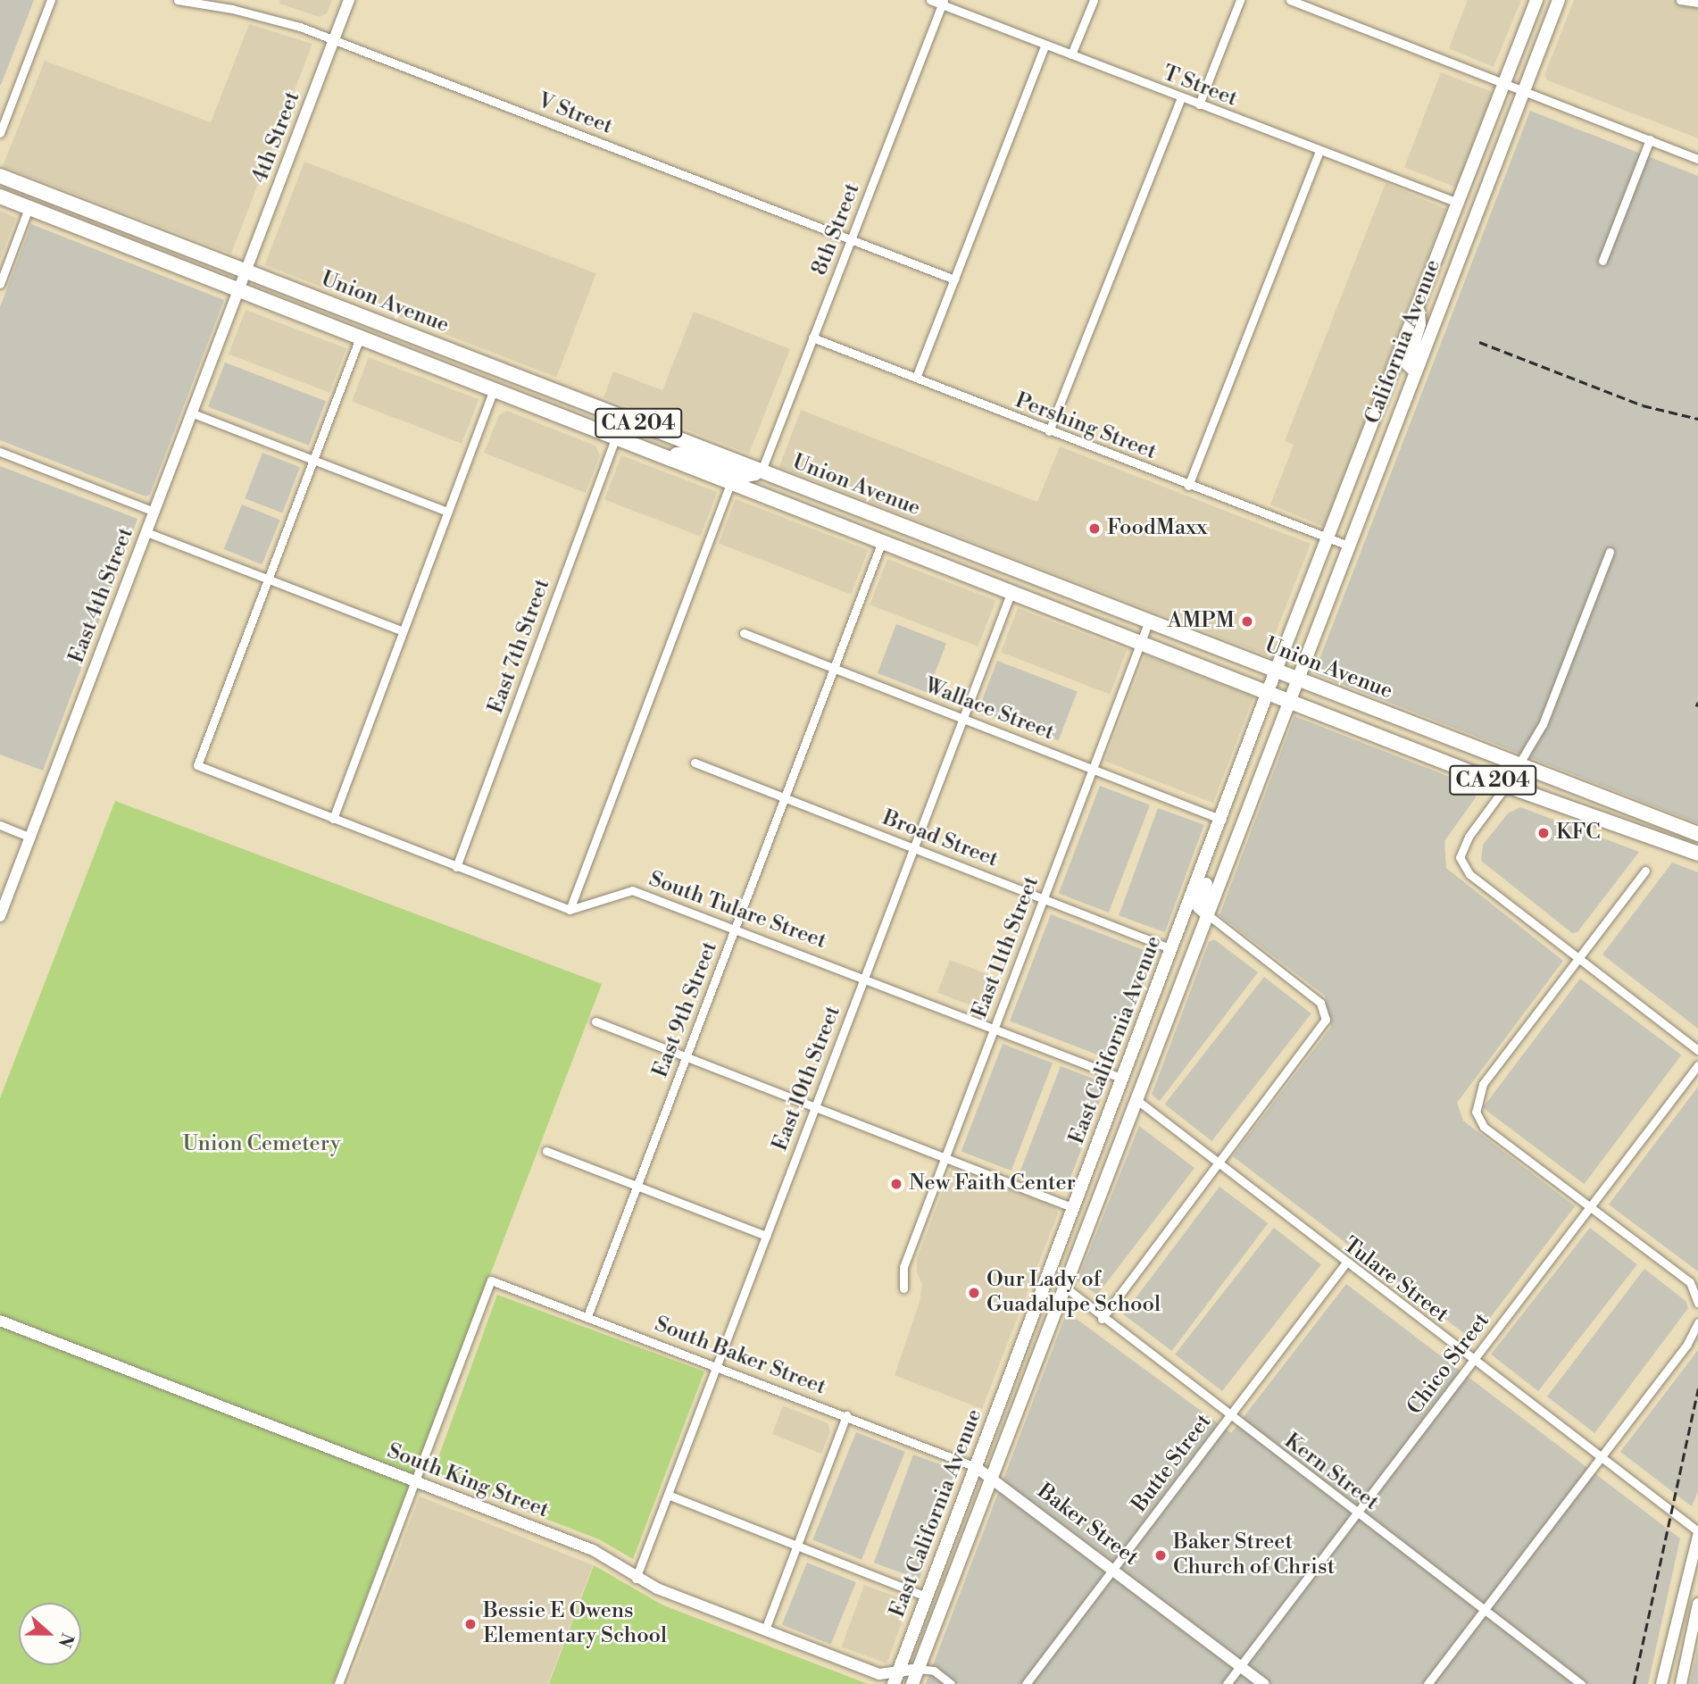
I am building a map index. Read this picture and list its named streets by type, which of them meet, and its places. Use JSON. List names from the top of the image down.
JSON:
{
  "streets": {
    "highway": ["Union Avenue", "CA 204"],
    "main road": ["California Avenue", "East California Avenue"],
    "street": [
      "T Street",
      "V Street",
      "4th Street",
      "8th Street",
      "Pershing Street",
      "East 4th Street",
      "East 7th Street",
      "Wallace Street",
      "Broad Street",
      "South Tulare Street",
      "East 11th Street",
      "East 9th Street",
      "East 10th Street",
      "Tulare Street",
      "South Baker Street",
      "Chico Street",
      "Butte Street",
      "Kern Street",
      "South King Street",
      "Baker Street"
    ]
  },
  "crossings": [
    ["T Street", "8th Street"],
    ["T Street", "California Avenue"],
    ["V Street", "4th Street"],
    ["V Street", "8th Street"],
    ["4th Street", "Union Avenue"],
    ["4th Street", "East 4th Street"],
    ["8th Street", "Union Avenue"],
    ["8th Street", "Pershing Street"],
    ["Union Avenue", "California Avenue"],
    ["Union Avenue", "East 4th Street"],
    ["Union Avenue", "East 7th Street"],
    ["Union Avenue", "East 11th Street"],
    ["Union Avenue", "East 9th Street"],
    ["Union Avenue", "East California Avenue"],
    ["Union Avenue", "East 10th Street"],
    ["California Avenue", "Pershing Street"],
    ["California Avenue", "East California Avenue"],
    ["Wallace Street", "East 11th Street"],
    ["Wallace Street", "East 9th Street"],
    ["Wallace Street", "East California Avenue"],
    ["Wallace Street", "East 10th Street"],
    ["Broad Street", "East 11th Street"],
    ["Broad Street", "East 9th Street"],
    ["Broad Street", "East California Avenue"],
    ["Broad Street", "East 10th Street"],
    ["South Tulare Street", "East 11th Street"],
    ["South Tulare Street", "East 9th Street"],
    ["South Tulare Street", "East California Avenue"],
    ["South Tulare Street", "East 10th Street"],
    ["East 9th Street", "South Baker Street"],
    ["East California Avenue", "Tulare Street"],
    ["East California Avenue", "South Baker Street"],
    ["East California Avenue", "Kern Street"],
    ["East California Avenue", "South King Street"],
    ["East California Avenue", "Baker Street"],
    ["East 10th Street", "South Baker Street"],
    ["East 10th Street", "South King Street"],
    ["Tulare Street", "Chico Street"],
    ["Tulare Street", "Butte Street"],
    ["South Baker Street", "South King Street"],
    ["South Baker Street", "Baker Street"],
    ["Chico Street", "Kern Street"],
    ["Chico Street", "Baker Street"],
    ["Butte Street", "Kern Street"],
    ["Butte Street", "Baker Street"]
  ],
  "parks": ["Union Cemetery"],
  "places": [
    "FoodMaxx",
    "AMPM",
    "KFC",
    "New Faith Center",
    "Our Lady of Guadalupe School",
    "Baker Street Church of Christ",
    "Bessie E Owens Elementary School"
  ],
  "north": "right"
}
